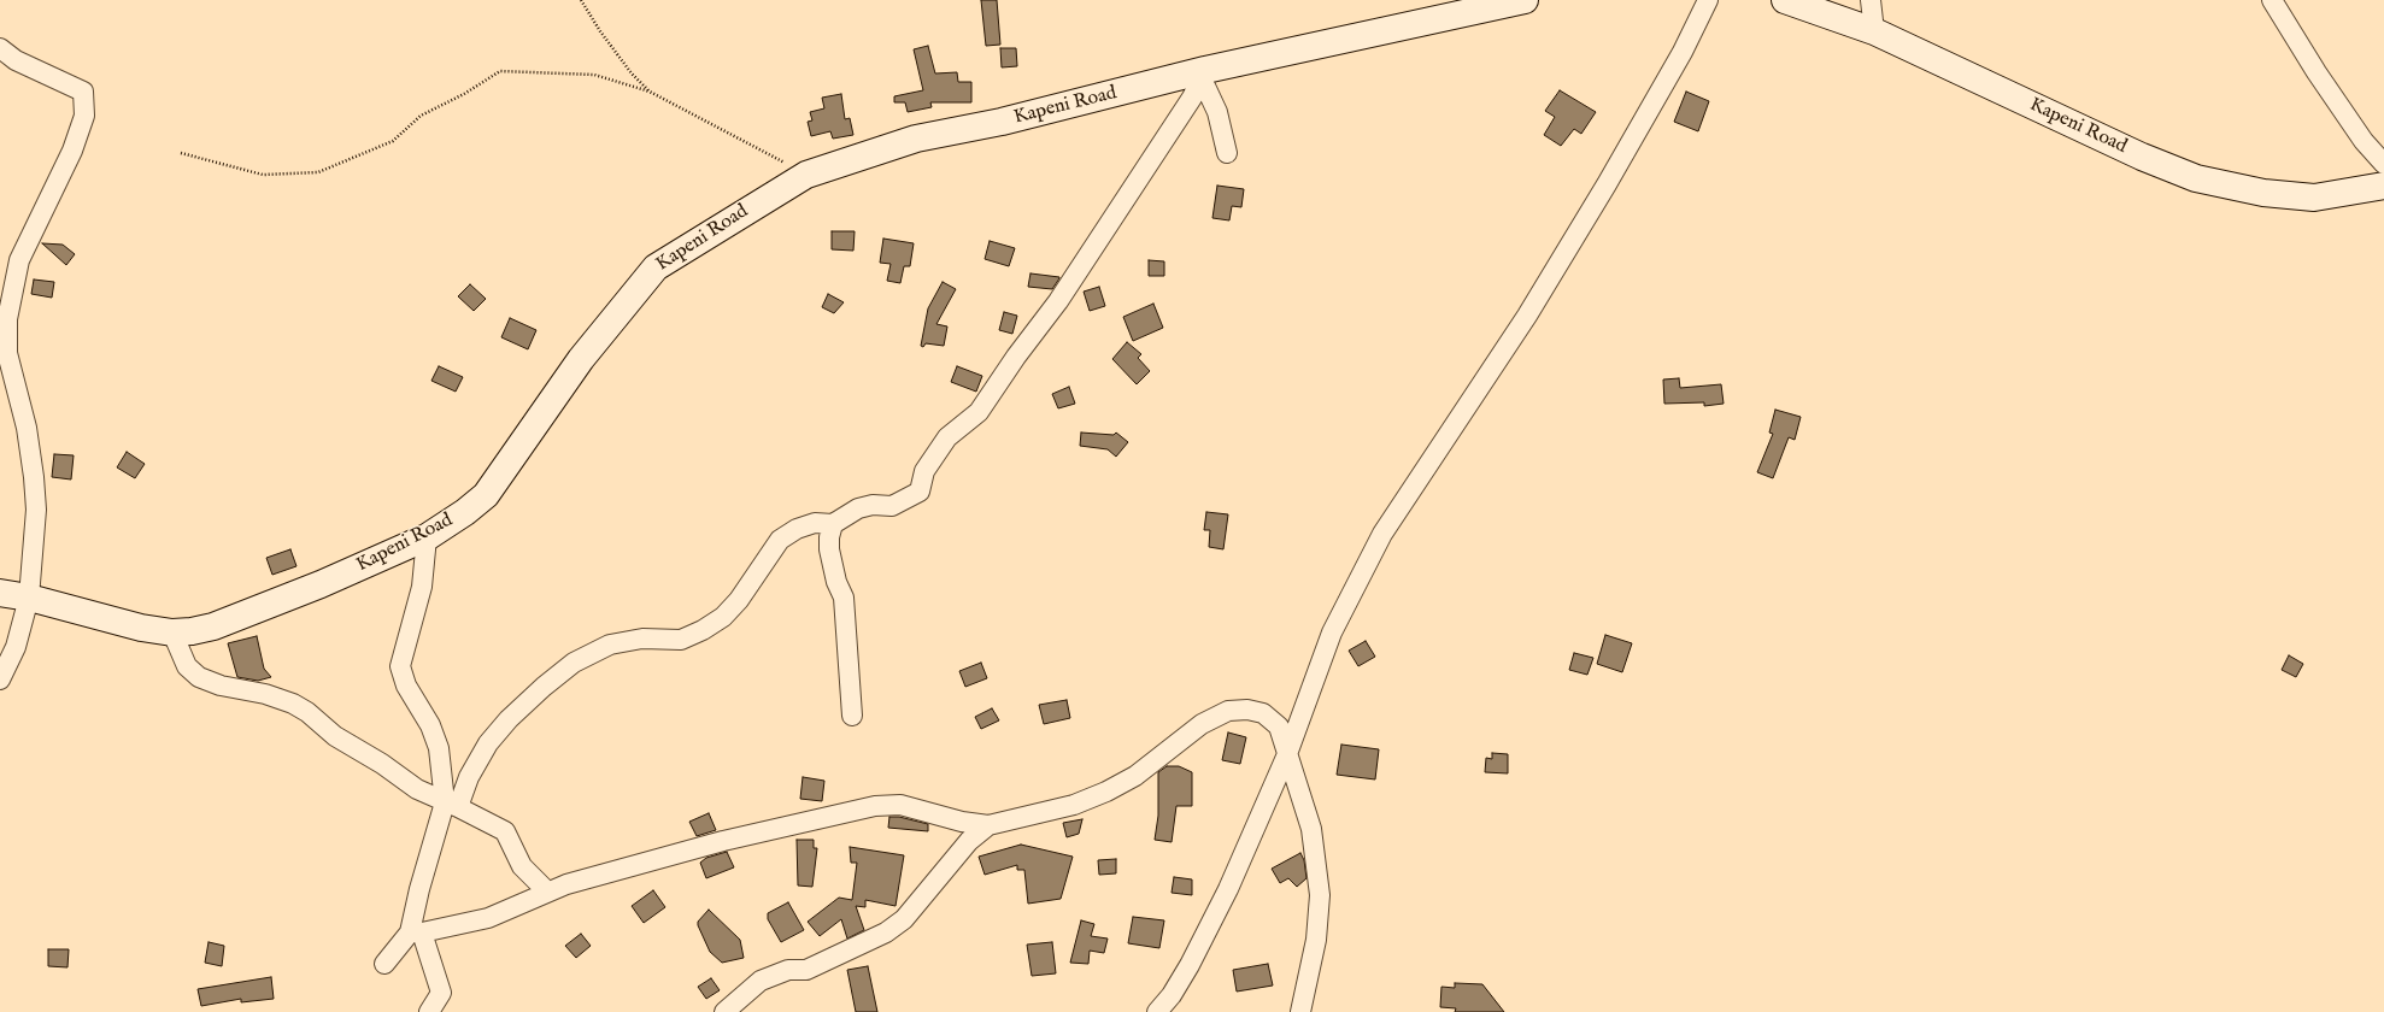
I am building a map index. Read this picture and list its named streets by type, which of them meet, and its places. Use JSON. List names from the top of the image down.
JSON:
{
  "streets": {
    "main road": ["Kapeni Road"]
  }
}
